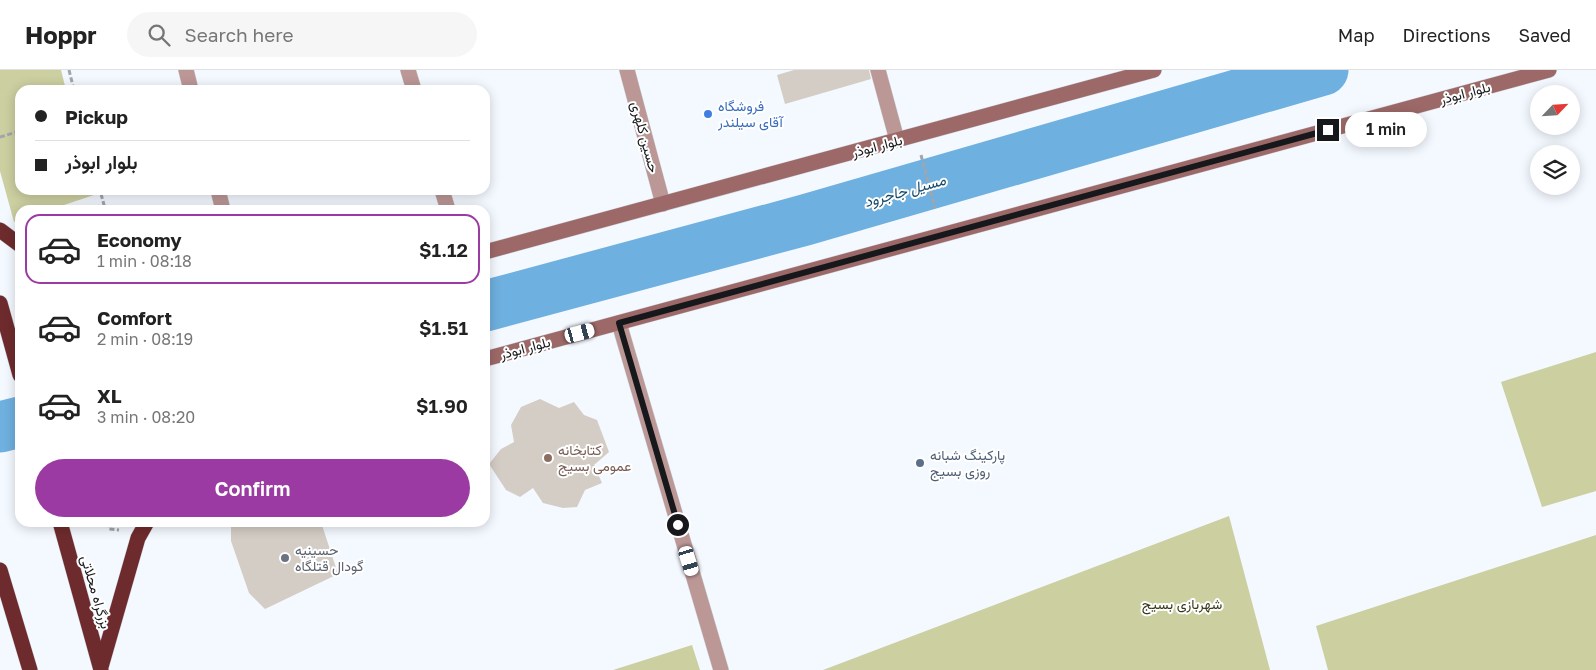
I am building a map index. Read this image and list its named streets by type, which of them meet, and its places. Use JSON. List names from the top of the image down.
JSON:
{
  "streets": {
    "highway": ["بزرگراه محلاتی"],
    "main road": ["بلوار ابوذر"],
    "street": ["حسین کلهری"]
  },
  "crossings": [
    ["بلوار ابوذر", "حسین کلهری"]
  ],
  "water": ["مسیل جاجرود"],
  "parks": ["شهربازی بسیج"],
  "places": [
    "فروشگاه آقای سیلندر",
    "کتابخانه عمومی بسیج",
    "پارکینگ شبانه روزی بسیج",
    "حسینیه گودال قتلگاه"
  ],
  "north": "top right",
  "page": {
    "header": "Hoppr",
    "search": "Search here",
    "nav": ["Map", "Directions", "Saved"],
    "banner": ["Pickup", "بلوار ابوذر"],
    "bubble": "1 min",
    "list": [
      {
        "name": "Economy",
        "note": "1 min · 08:18",
        "value": "$1.12"
      },
      {
        "name": "Comfort",
        "note": "2 min · 08:19",
        "value": "$1.51"
      },
      {
        "name": "XL",
        "note": "3 min · 08:20",
        "value": "$1.90"
      }
    ],
    "buttons": "Confirm"
  }
}
